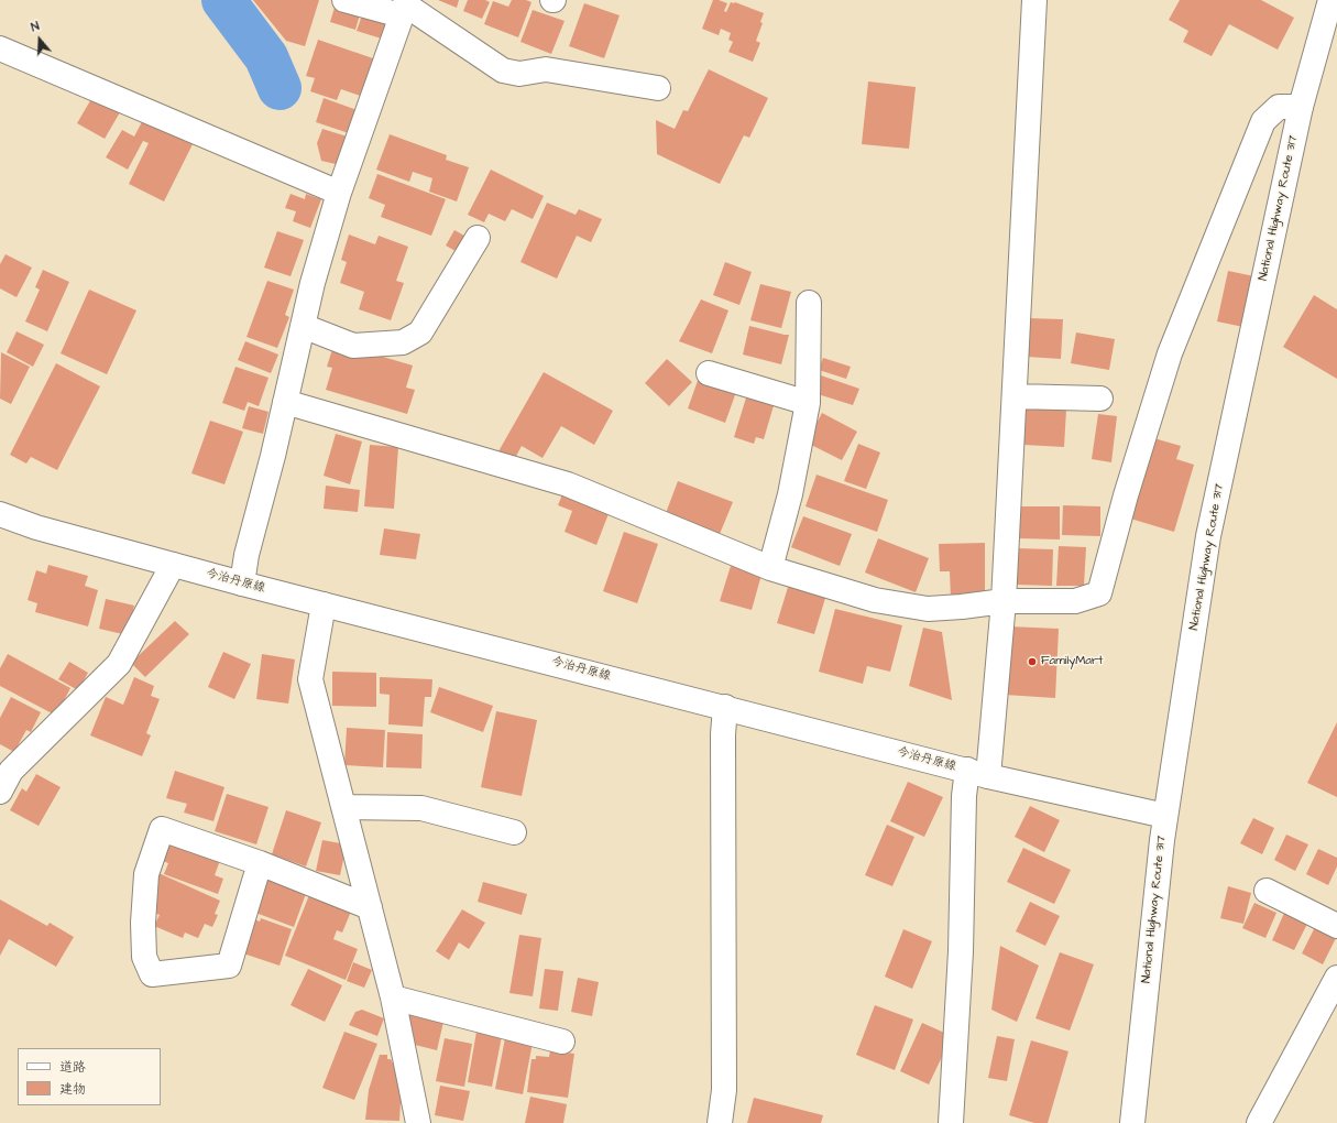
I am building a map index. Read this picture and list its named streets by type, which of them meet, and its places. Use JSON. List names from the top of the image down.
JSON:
{
  "streets": {
    "main road": ["National Highway Route 317", "今治丹原線"]
  },
  "crossings": [
    ["National Highway Route 317", "今治丹原線"]
  ],
  "places": ["FamilyMart"],
  "legend": ["道路", "建物"],
  "north": "top"
}
